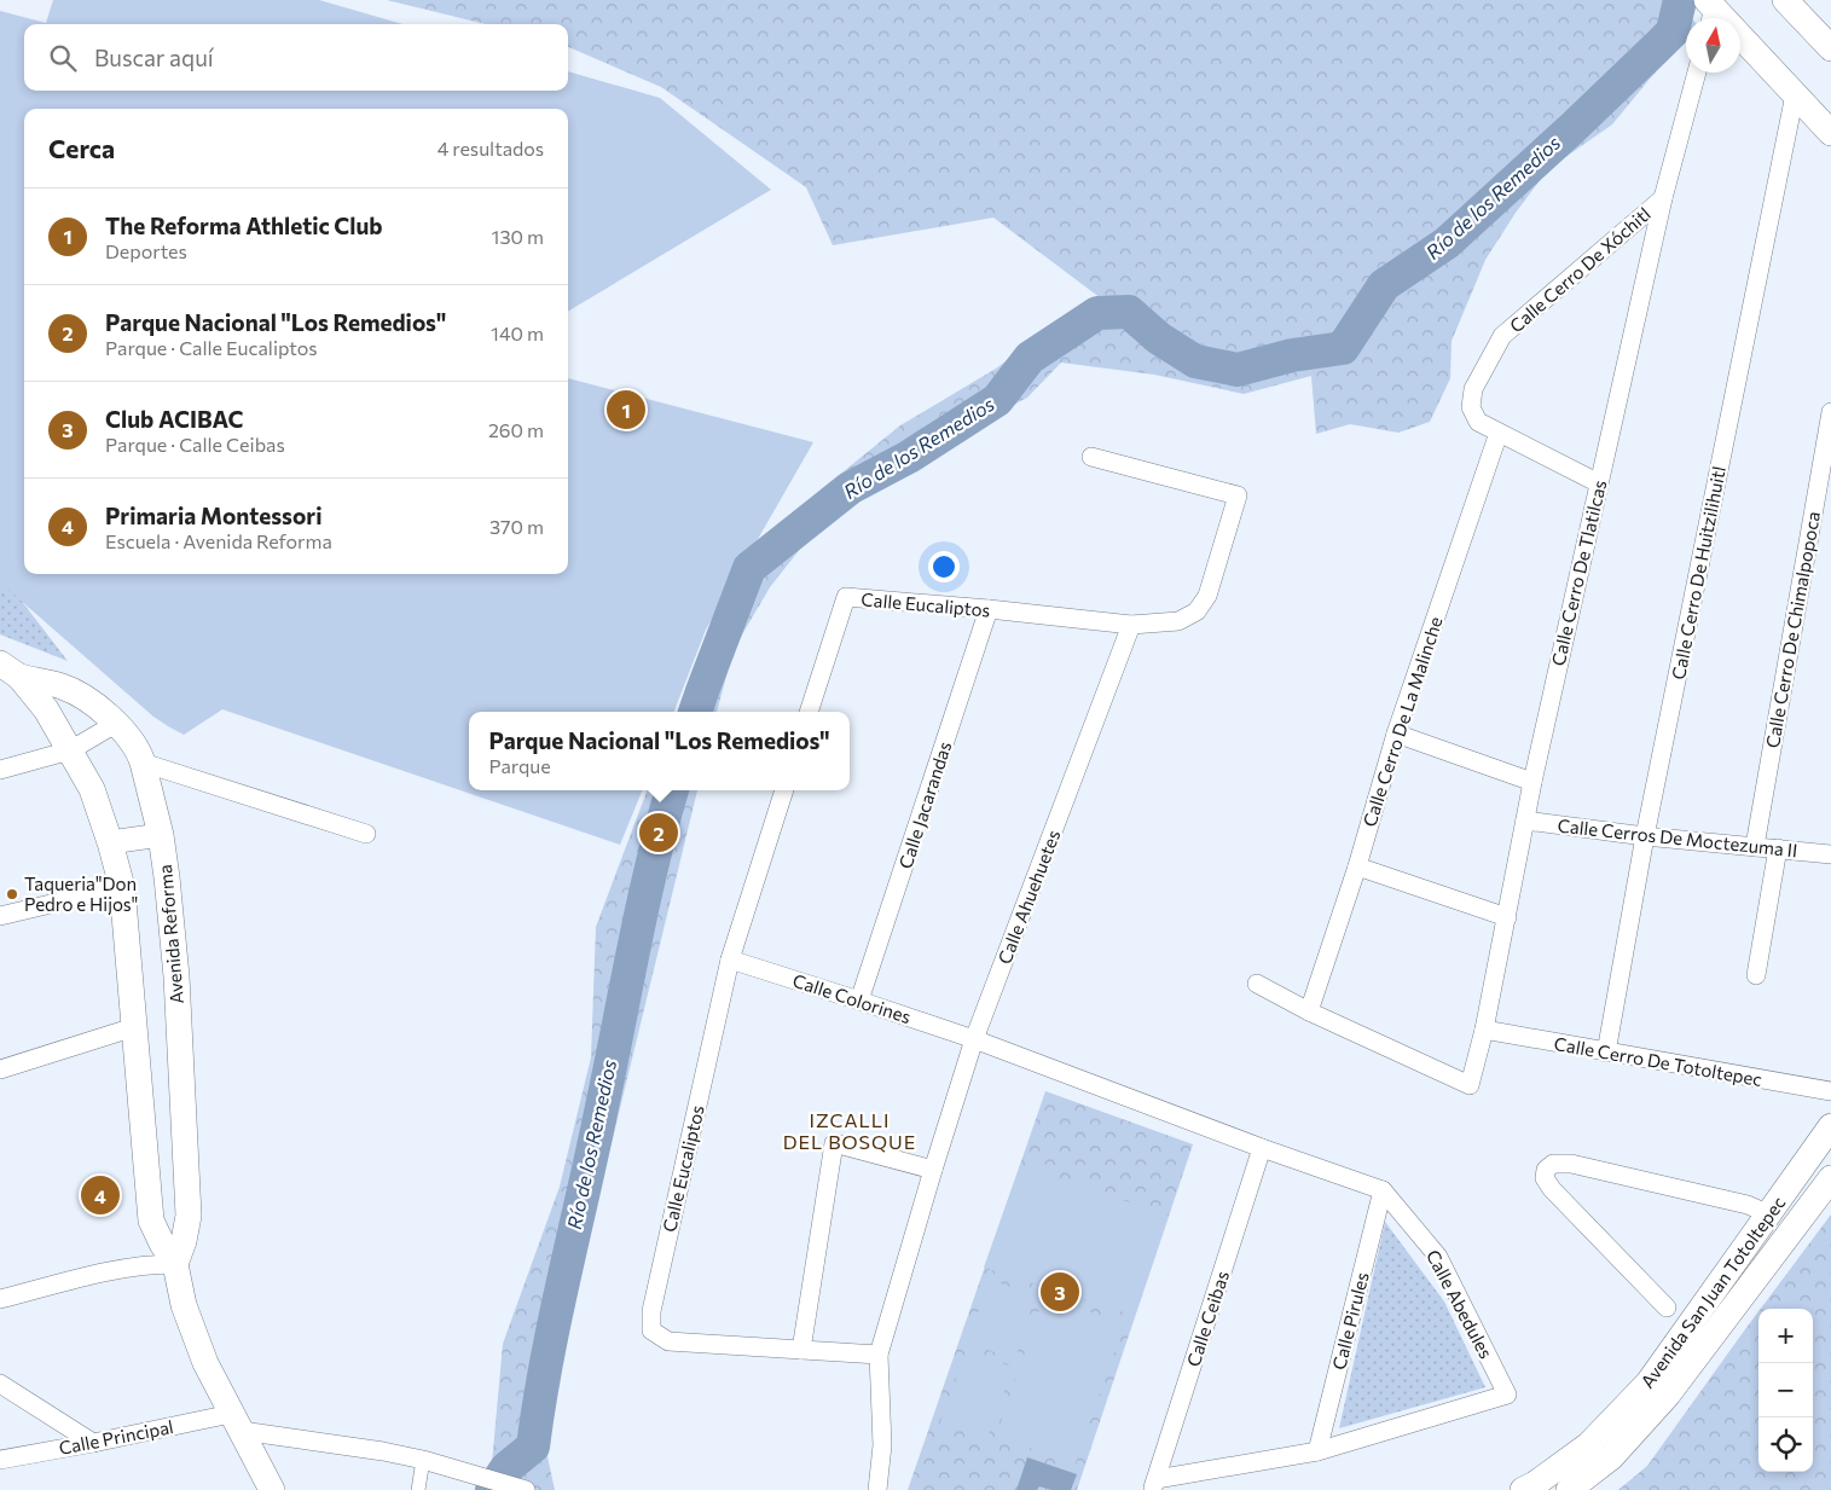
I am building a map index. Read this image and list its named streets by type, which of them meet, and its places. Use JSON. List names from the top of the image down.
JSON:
{
  "streets": {
    "main road": ["Avenida Reforma", "Avenida San Juan Totoltepec"],
    "street": [
      "Calle Cerro De Xóchitl",
      "Calle Cerro De Tlatilcas",
      "Calle Cerro De Huitzilihuitl",
      "Calle Eucaliptos",
      "Calle Cerro De Chimalpopoca",
      "Calle Cerro De La Malinche",
      "Calle Jacarandas",
      "Calle Cerros De Moctezuma II",
      "Calle Ahuehuetes",
      "Calle Colorines",
      "Calle Cerro De Totoltepec",
      "Calle Abedules",
      "Calle Ceibas",
      "Calle Pirules",
      "Calle Principal"
    ]
  },
  "crossings": [
    ["Calle Cerro De Xóchitl", "Calle Cerro De Tlatilcas"],
    ["Calle Cerro De Xóchitl", "Calle Cerro De La Malinche"],
    ["Calle Cerro De Tlatilcas", "Calle Cerro De La Malinche"],
    ["Calle Cerro De Tlatilcas", "Calle Cerros De Moctezuma II"],
    ["Calle Cerro De Tlatilcas", "Calle Cerro De Totoltepec"],
    ["Calle Cerro De Huitzilihuitl", "Calle Cerros De Moctezuma II"],
    ["Calle Cerro De Huitzilihuitl", "Calle Cerro De Totoltepec"],
    ["Calle Eucaliptos", "Calle Jacarandas"],
    ["Calle Eucaliptos", "Calle Ahuehuetes"],
    ["Calle Eucaliptos", "Calle Colorines"],
    ["Calle Cerro De Chimalpopoca", "Calle Cerros De Moctezuma II"],
    ["Calle Jacarandas", "Calle Colorines"],
    ["Calle Ahuehuetes", "Calle Colorines"],
    ["Avenida Reforma", "Calle Principal"],
    ["Calle Abedules", "Calle Ceibas"],
    ["Calle Abedules", "Calle Pirules"]
  ],
  "districts": ["IZCALLI DEL BOSQUE"],
  "water": ["Río de los Remedios"],
  "places": ["Taqueria\"Don Pedro e Hijos\""],
  "north": "top",
  "page": {
    "search": "Buscar aquí",
    "heading": ["Cerca", "4 resultados"],
    "list": [
      {
        "mark": "1",
        "name": "The Reforma Athletic Club",
        "note": "Deportes",
        "value": "130 m"
      },
      {
        "mark": "2",
        "name": "Parque Nacional \"Los Remedios\"",
        "note": "Parque · Calle Eucaliptos",
        "value": "140 m"
      },
      {
        "mark": "3",
        "name": "Club ACIBAC",
        "note": "Parque · Calle Ceibas",
        "value": "260 m"
      },
      {
        "mark": "4",
        "name": "Primaria Montessori",
        "note": "Escuela · Avenida Reforma",
        "value": "370 m"
      }
    ],
    "pins": [
      "1",
      "2",
      "4",
      "3"
    ],
    "popup": ["Parque Nacional \"Los Remedios\"", "Parque"],
    "map_buttons": ["+", "−"]
  }
}
